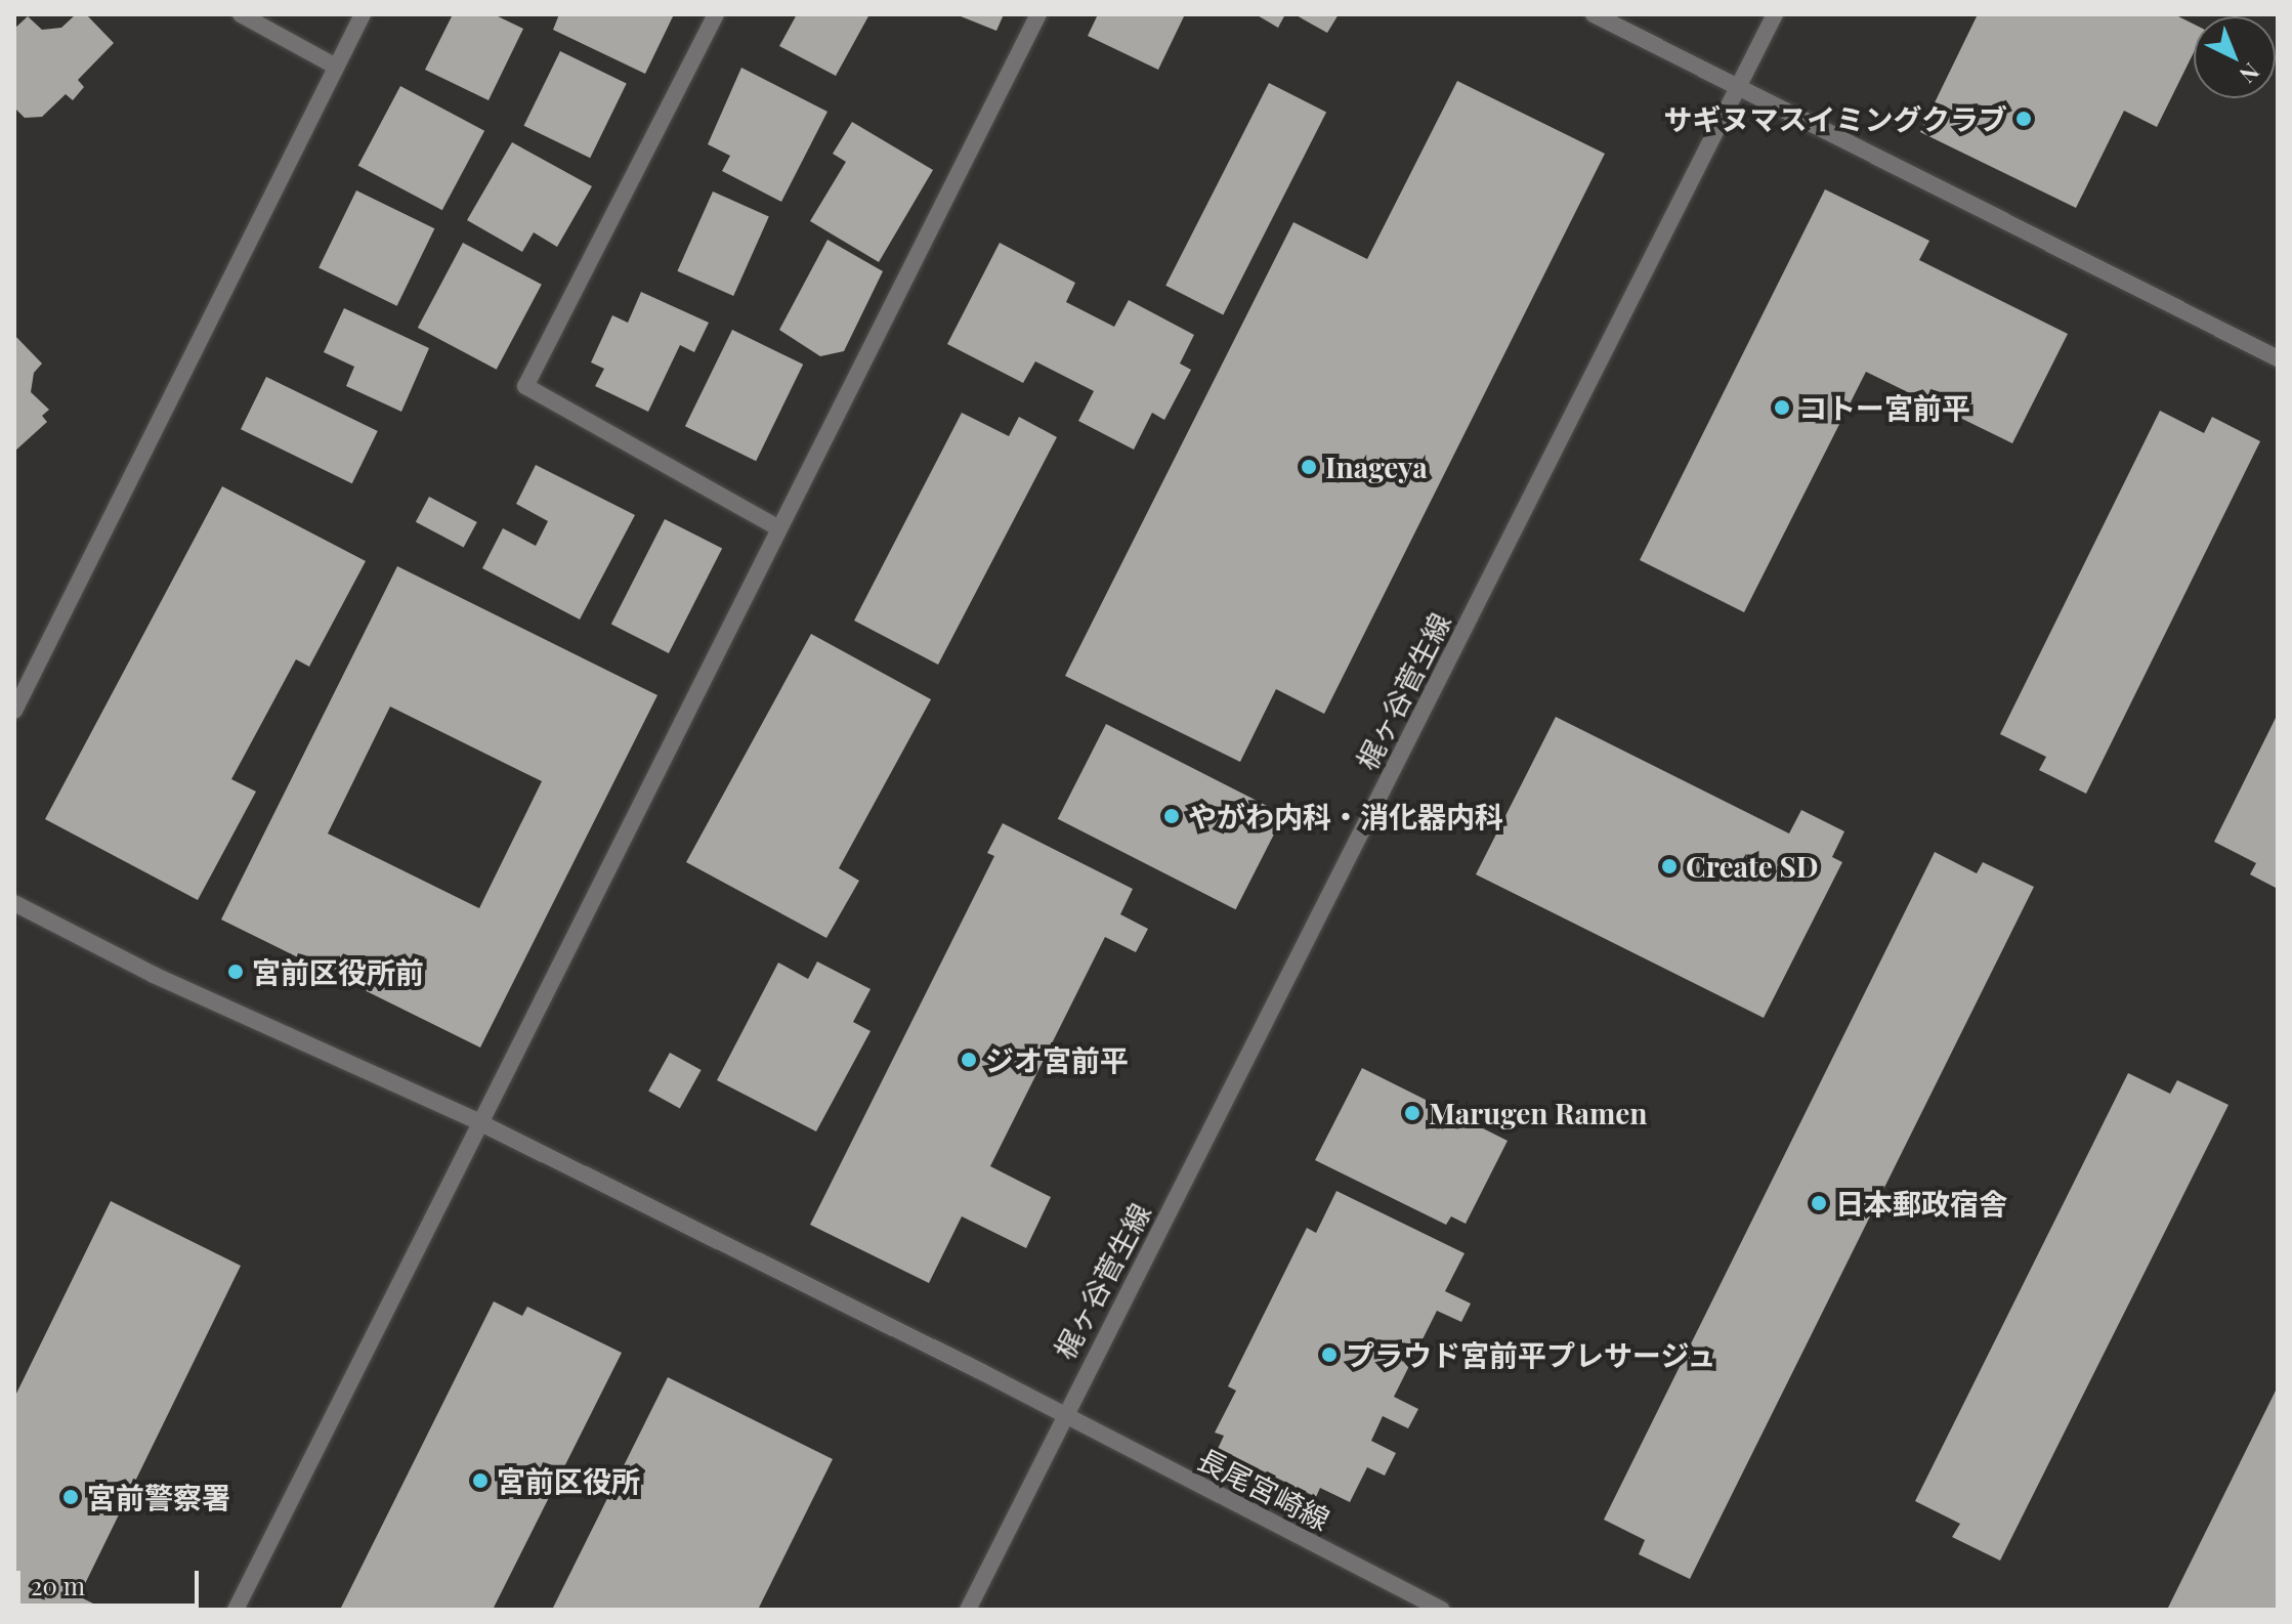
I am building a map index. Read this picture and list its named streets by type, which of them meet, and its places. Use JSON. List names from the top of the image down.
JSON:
{
  "streets": {
    "street": ["梶ヶ谷菅生線", "長尾宮崎線"]
  },
  "crossings": [
    ["梶ヶ谷菅生線", "長尾宮崎線"]
  ],
  "places": [
    "サギヌマスイミングクラブ",
    "コトー宮前平",
    "Inageya",
    "やがわ内科・消化器内科",
    "Create SD",
    "宮前区役所前",
    "ジオ宮前平",
    "Marugen Ramen",
    "日本郵政宿舎",
    "プラウド宮前平プレサージュ",
    "宮前区役所",
    "宮前警察署"
  ],
  "scale_bar": "20 m",
  "north": "bottom right"
}
